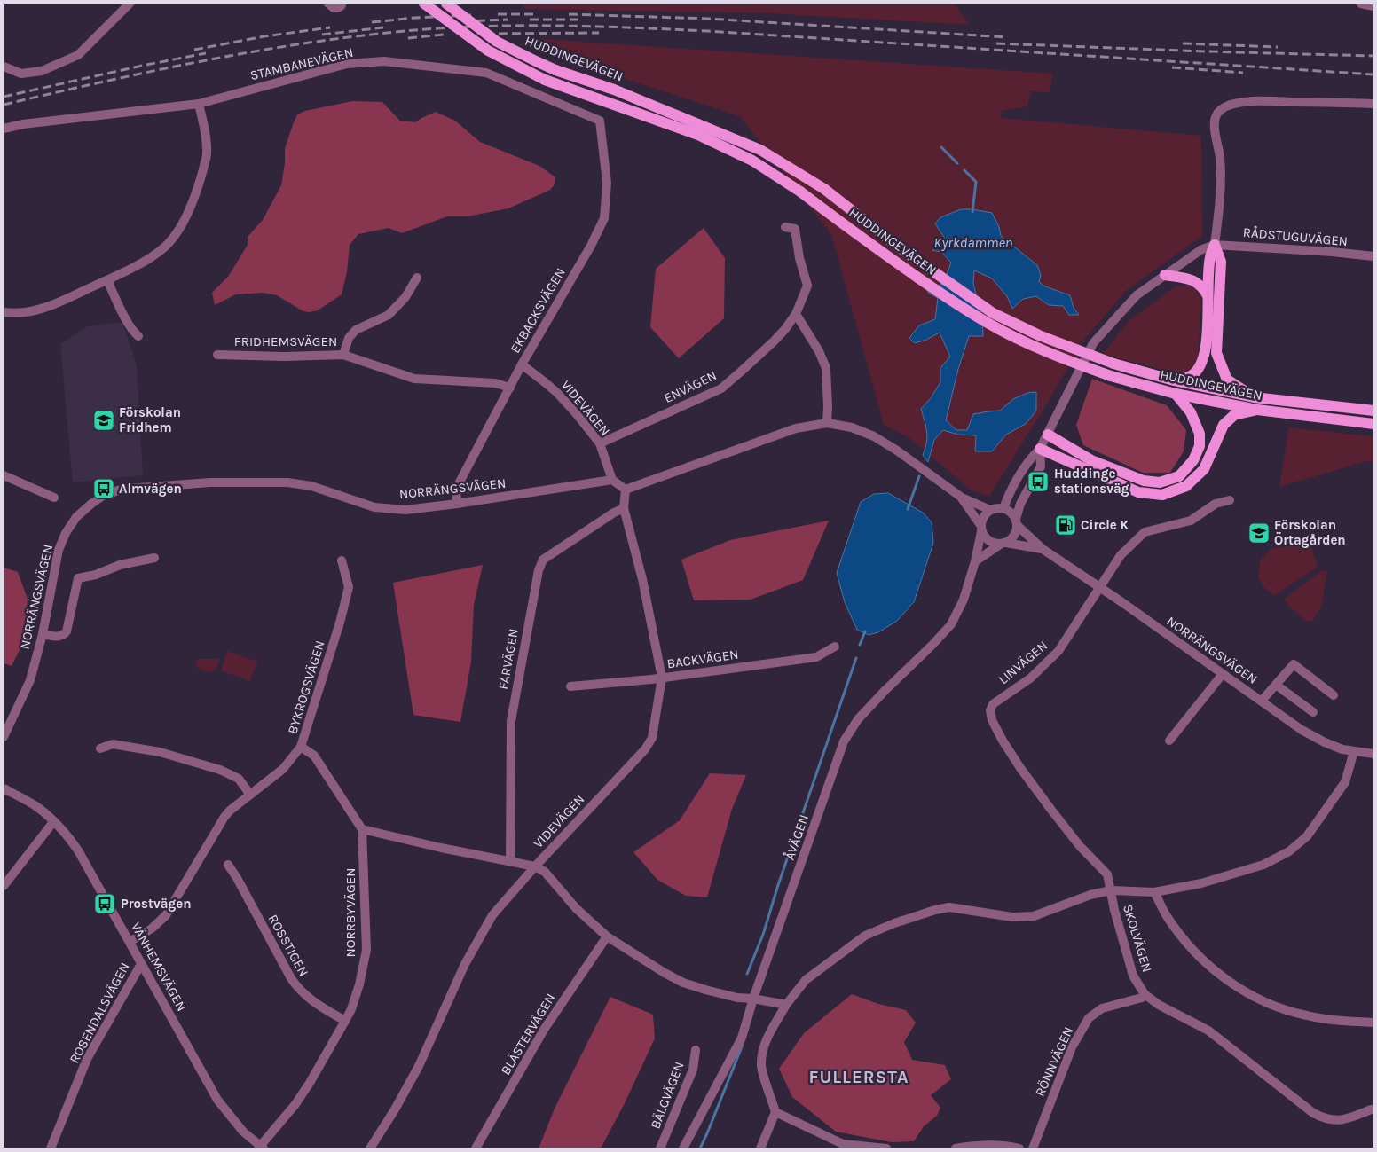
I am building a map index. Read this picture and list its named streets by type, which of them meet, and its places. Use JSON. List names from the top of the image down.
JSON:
{
  "streets": {
    "main road": ["HUDDINGEVÄGEN"],
    "street": [
      "STAMBANEVÄGEN",
      "RÅDSTUGUVÄGEN",
      "EKBACKSVÄGEN",
      "FRIDHEMSVÄGEN",
      "ENVÄGEN",
      "VIDEVÄGEN",
      "NORRÄNGSVÄGEN",
      "FARVÄGEN",
      "BACKVÄGEN",
      "LINVÄGEN",
      "BYKROGSVÄGEN",
      "ÅVÄGEN",
      "NORRBYVÄGEN",
      "SKOLVÄGEN",
      "ROSSTIGEN",
      "VÄNHEMSVÄGEN",
      "ROSENDALSVÄGEN",
      "BLÄSTERVÄGEN",
      "RÖNNVÄGEN",
      "BÄLGVÄGEN"
    ]
  },
  "crossings": [
    ["STAMBANEVÄGEN", "EKBACKSVÄGEN"],
    ["EKBACKSVÄGEN", "FRIDHEMSVÄGEN"],
    ["EKBACKSVÄGEN", "VIDEVÄGEN"],
    ["EKBACKSVÄGEN", "NORRÄNGSVÄGEN"],
    ["ENVÄGEN", "VIDEVÄGEN"],
    ["VIDEVÄGEN", "NORRÄNGSVÄGEN"],
    ["VIDEVÄGEN", "FARVÄGEN"],
    ["VIDEVÄGEN", "BACKVÄGEN"],
    ["NORRÄNGSVÄGEN", "LINVÄGEN"],
    ["NORRÄNGSVÄGEN", "ÅVÄGEN"],
    ["LINVÄGEN", "SKOLVÄGEN"],
    ["BYKROGSVÄGEN", "VÄNHEMSVÄGEN"],
    ["NORRBYVÄGEN", "ROSSTIGEN"],
    ["NORRBYVÄGEN", "VÄNHEMSVÄGEN"],
    ["SKOLVÄGEN", "RÖNNVÄGEN"],
    ["VÄNHEMSVÄGEN", "ROSENDALSVÄGEN"]
  ],
  "districts": ["FULLERSTA"],
  "water": ["Kyrkdammen"],
  "places": {
    "school or university": ["Förskolan Fridhem", "Förskolan Örtagården"],
    "bus stop": ["Huddinge stationsväg", "Almvägen", "Prostvägen"],
    "fuel station": ["Circle K"]
  }
}
